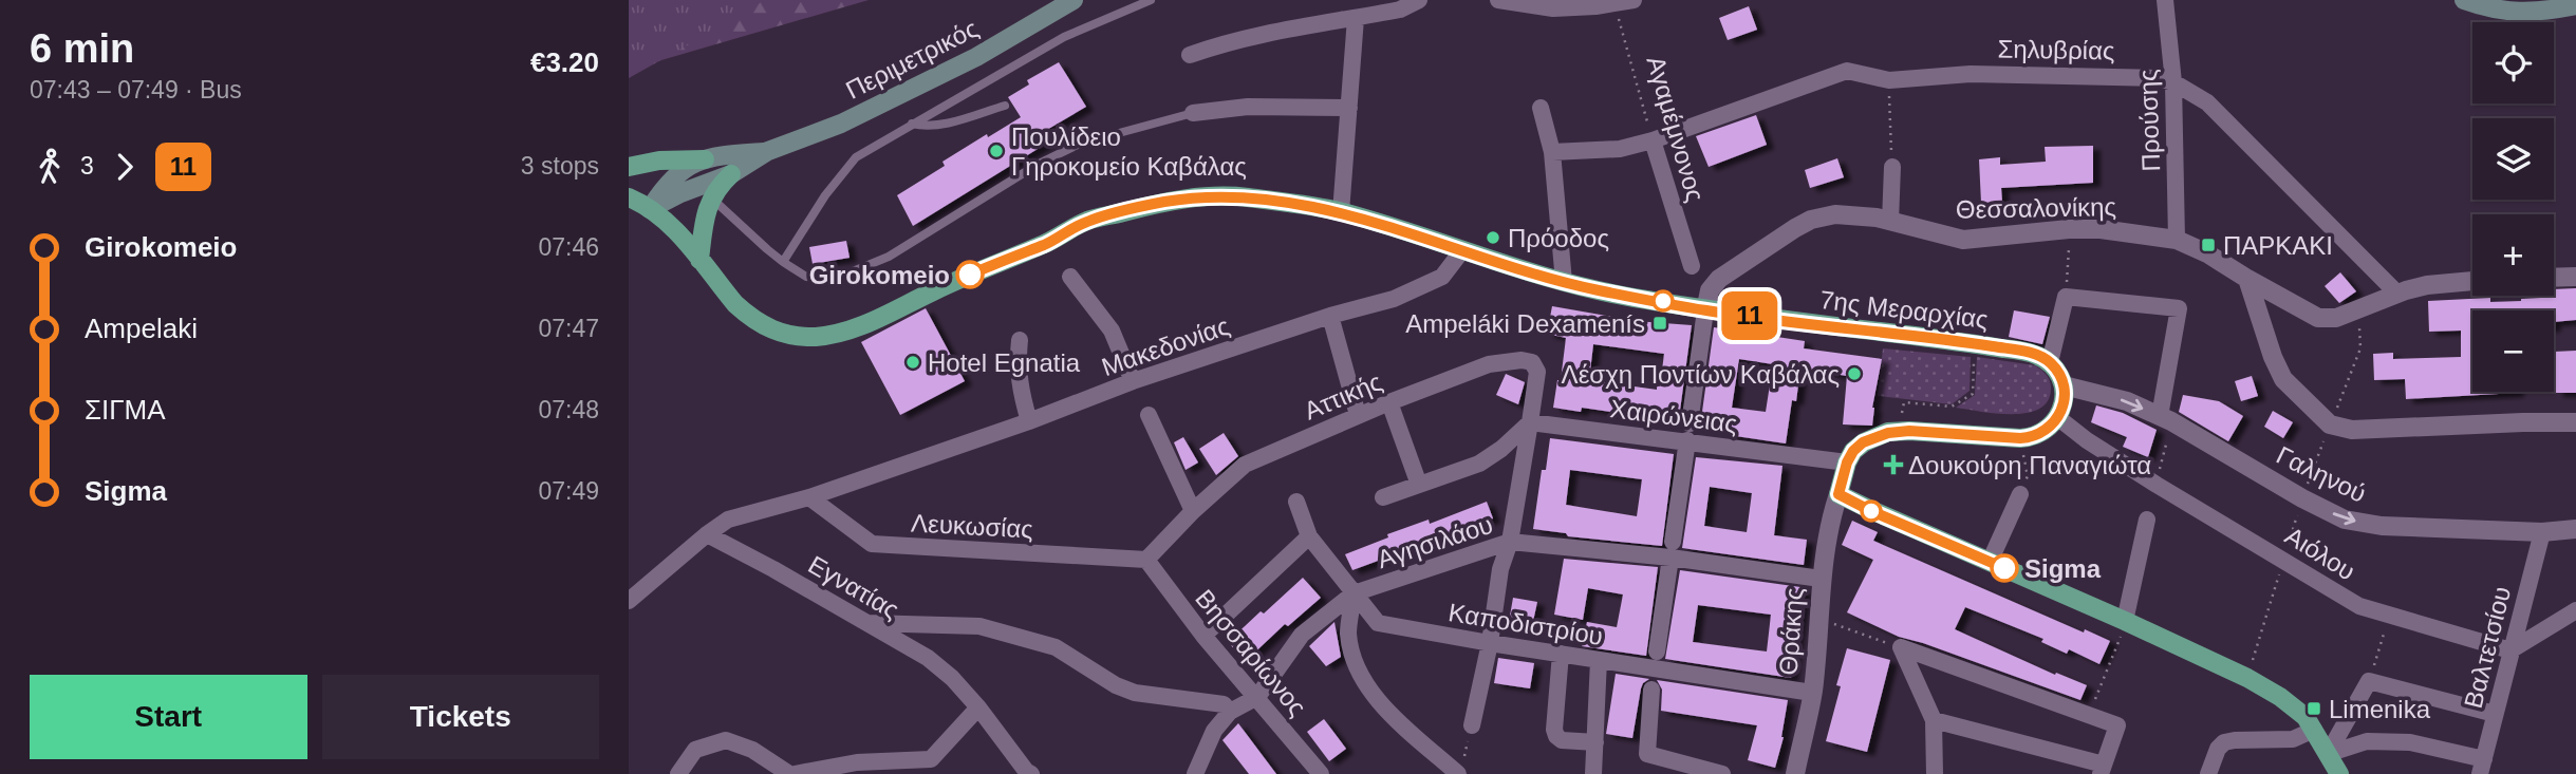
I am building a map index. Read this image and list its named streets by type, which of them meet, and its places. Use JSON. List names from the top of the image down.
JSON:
{
  "streets": {
    "main road": ["Περιμετρικός", "7ης Μεραρχίας"],
    "street": [
      "Σηλυβρίας",
      "Προύσης",
      "Αγαμέμνονος",
      "Θεσσαλονίκης",
      "Μακεδονίας",
      "Αττικής",
      "Χαιρώνειας",
      "Γαληνού",
      "Λευκωσίας",
      "Αγησιλάου",
      "Αιόλου",
      "Εγνατίας",
      "Καποδιστρίου",
      "Θράκης",
      "Βαλτετσίου",
      "Βησσαρίωνος"
    ]
  },
  "crossings": [
    ["Σηλυβρίας", "Προύσης"],
    ["Σηλυβρίας", "Αγαμέμνονος"],
    ["Σηλυβρίας", "Θεσσαλονίκης"],
    ["Περιμετρικός", "7ης Μεραρχίας"],
    ["Προύσης", "Θεσσαλονίκης"],
    ["Θεσσαλονίκης", "7ης Μεραρχίας"],
    ["7ης Μεραρχίας", "Μακεδονίας"],
    ["Μακεδονίας", "Λευκωσίας"],
    ["Μακεδονίας", "Εγνατίας"],
    ["Αττικής", "Χαιρώνειας"],
    ["Αττικής", "Λευκωσίας"],
    ["Αττικής", "Βησσαρίωνος"],
    ["Γαληνού", "Βαλτετσίου"],
    ["Λευκωσίας", "Βησσαρίωνος"],
    ["Αγησιλάου", "Καποδιστρίου"],
    ["Αγησιλάου", "Θράκης"],
    ["Αγησιλάου", "Βησσαρίωνος"],
    ["Αιόλου", "Βαλτετσίου"],
    ["Καποδιστρίου", "Θράκης"]
  ],
  "one_way": ["Γαληνού"],
  "places": {
    "other": [
      "Πουλίδειο Γηροκομείο Καβάλας",
      "Πρόοδος",
      "Girokomeio",
      "Hotel Egnatia",
      "Λέσχη Ποντίων Καβάλας",
      "Sigma"
    ],
    "transit": ["ΠΑΡΚΑΚΙ", "Ampeláki Dexamenís", "Limenika"],
    "health": ["Δουκούρη Παναγιώτα"]
  },
  "lines": ["bus line 11"],
  "page": {
    "heading": ["6 min", "07:43 – 07:49 · Bus", "€3.20"],
    "on_map": "11",
    "map_buttons": ["+", "−"],
    "legs": ["3", "11", "3 stops"],
    "list": [
      {
        "name": "Girokomeio",
        "value": "07:46"
      },
      {
        "name": "Ampelaki",
        "value": "07:47"
      },
      {
        "name": "ΣΙΓΜΑ",
        "value": "07:48"
      },
      {
        "name": "Sigma",
        "value": "07:49"
      }
    ],
    "buttons": ["Start", "Tickets"]
  }
}
